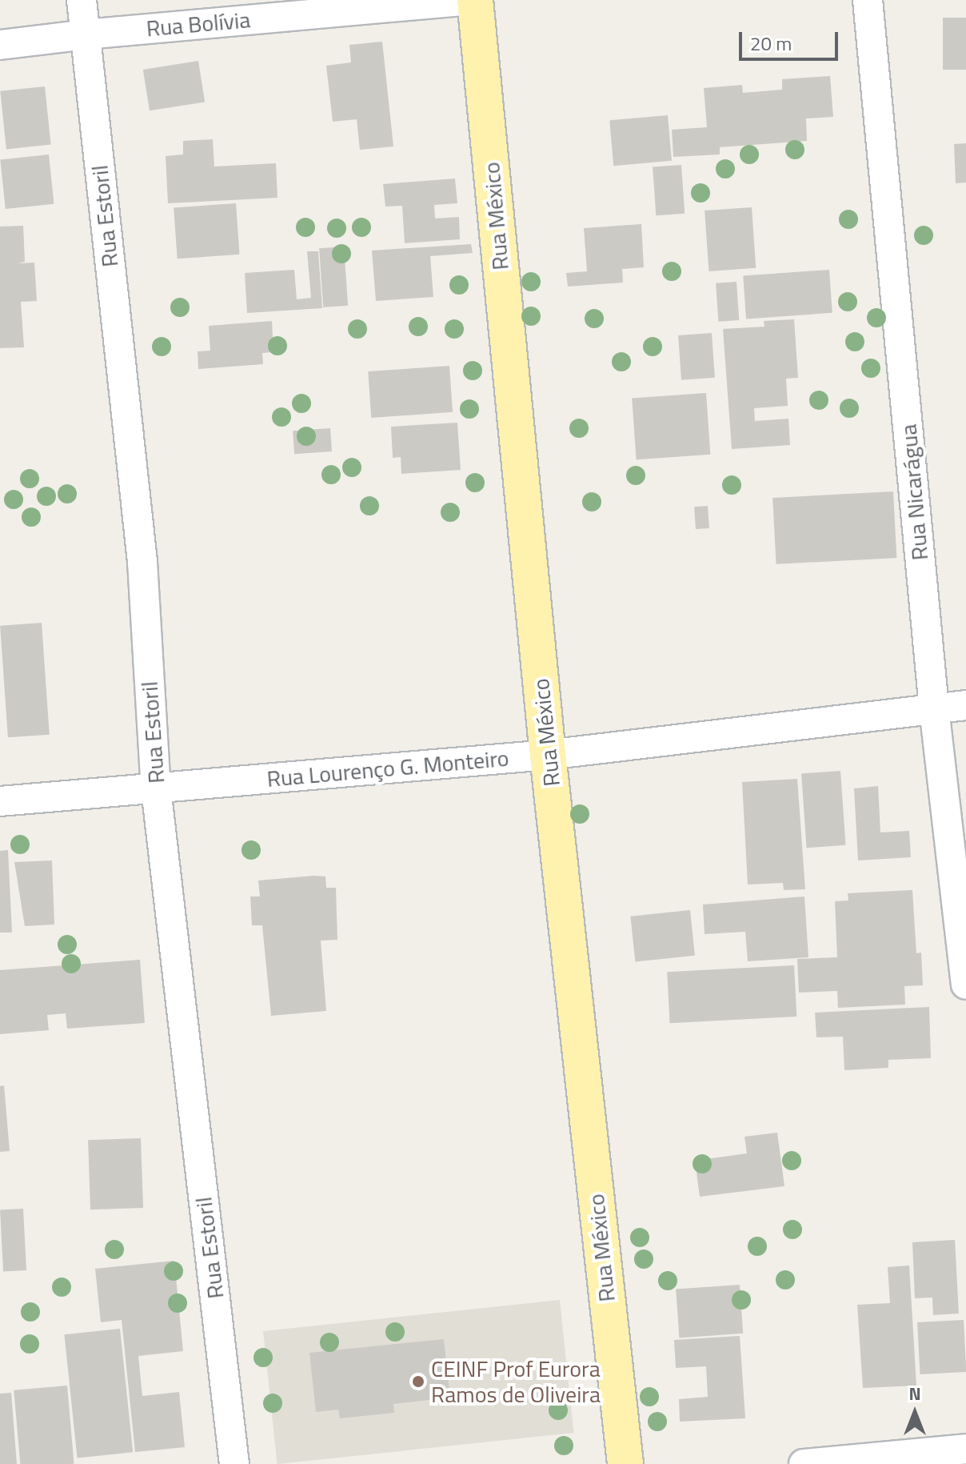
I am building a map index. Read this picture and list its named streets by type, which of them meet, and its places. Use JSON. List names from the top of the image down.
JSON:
{
  "streets": {
    "main road": ["Rua México"],
    "street": [
      "Rua Bolívia",
      "Rua Estoril",
      "Rua Nicarágua",
      "Rua Lourenço G. Monteiro"
    ]
  },
  "crossings": [
    ["Rua Bolívia", "Rua Estoril"],
    ["Rua Bolívia", "Rua México"],
    ["Rua Estoril", "Rua Lourenço G. Monteiro"],
    ["Rua México", "Rua Lourenço G. Monteiro"],
    ["Rua Nicarágua", "Rua Lourenço G. Monteiro"]
  ],
  "places": ["CEINF Prof Eurora Ramos de Oliveira"],
  "scale_bar": "20 m",
  "north": "top"
}
